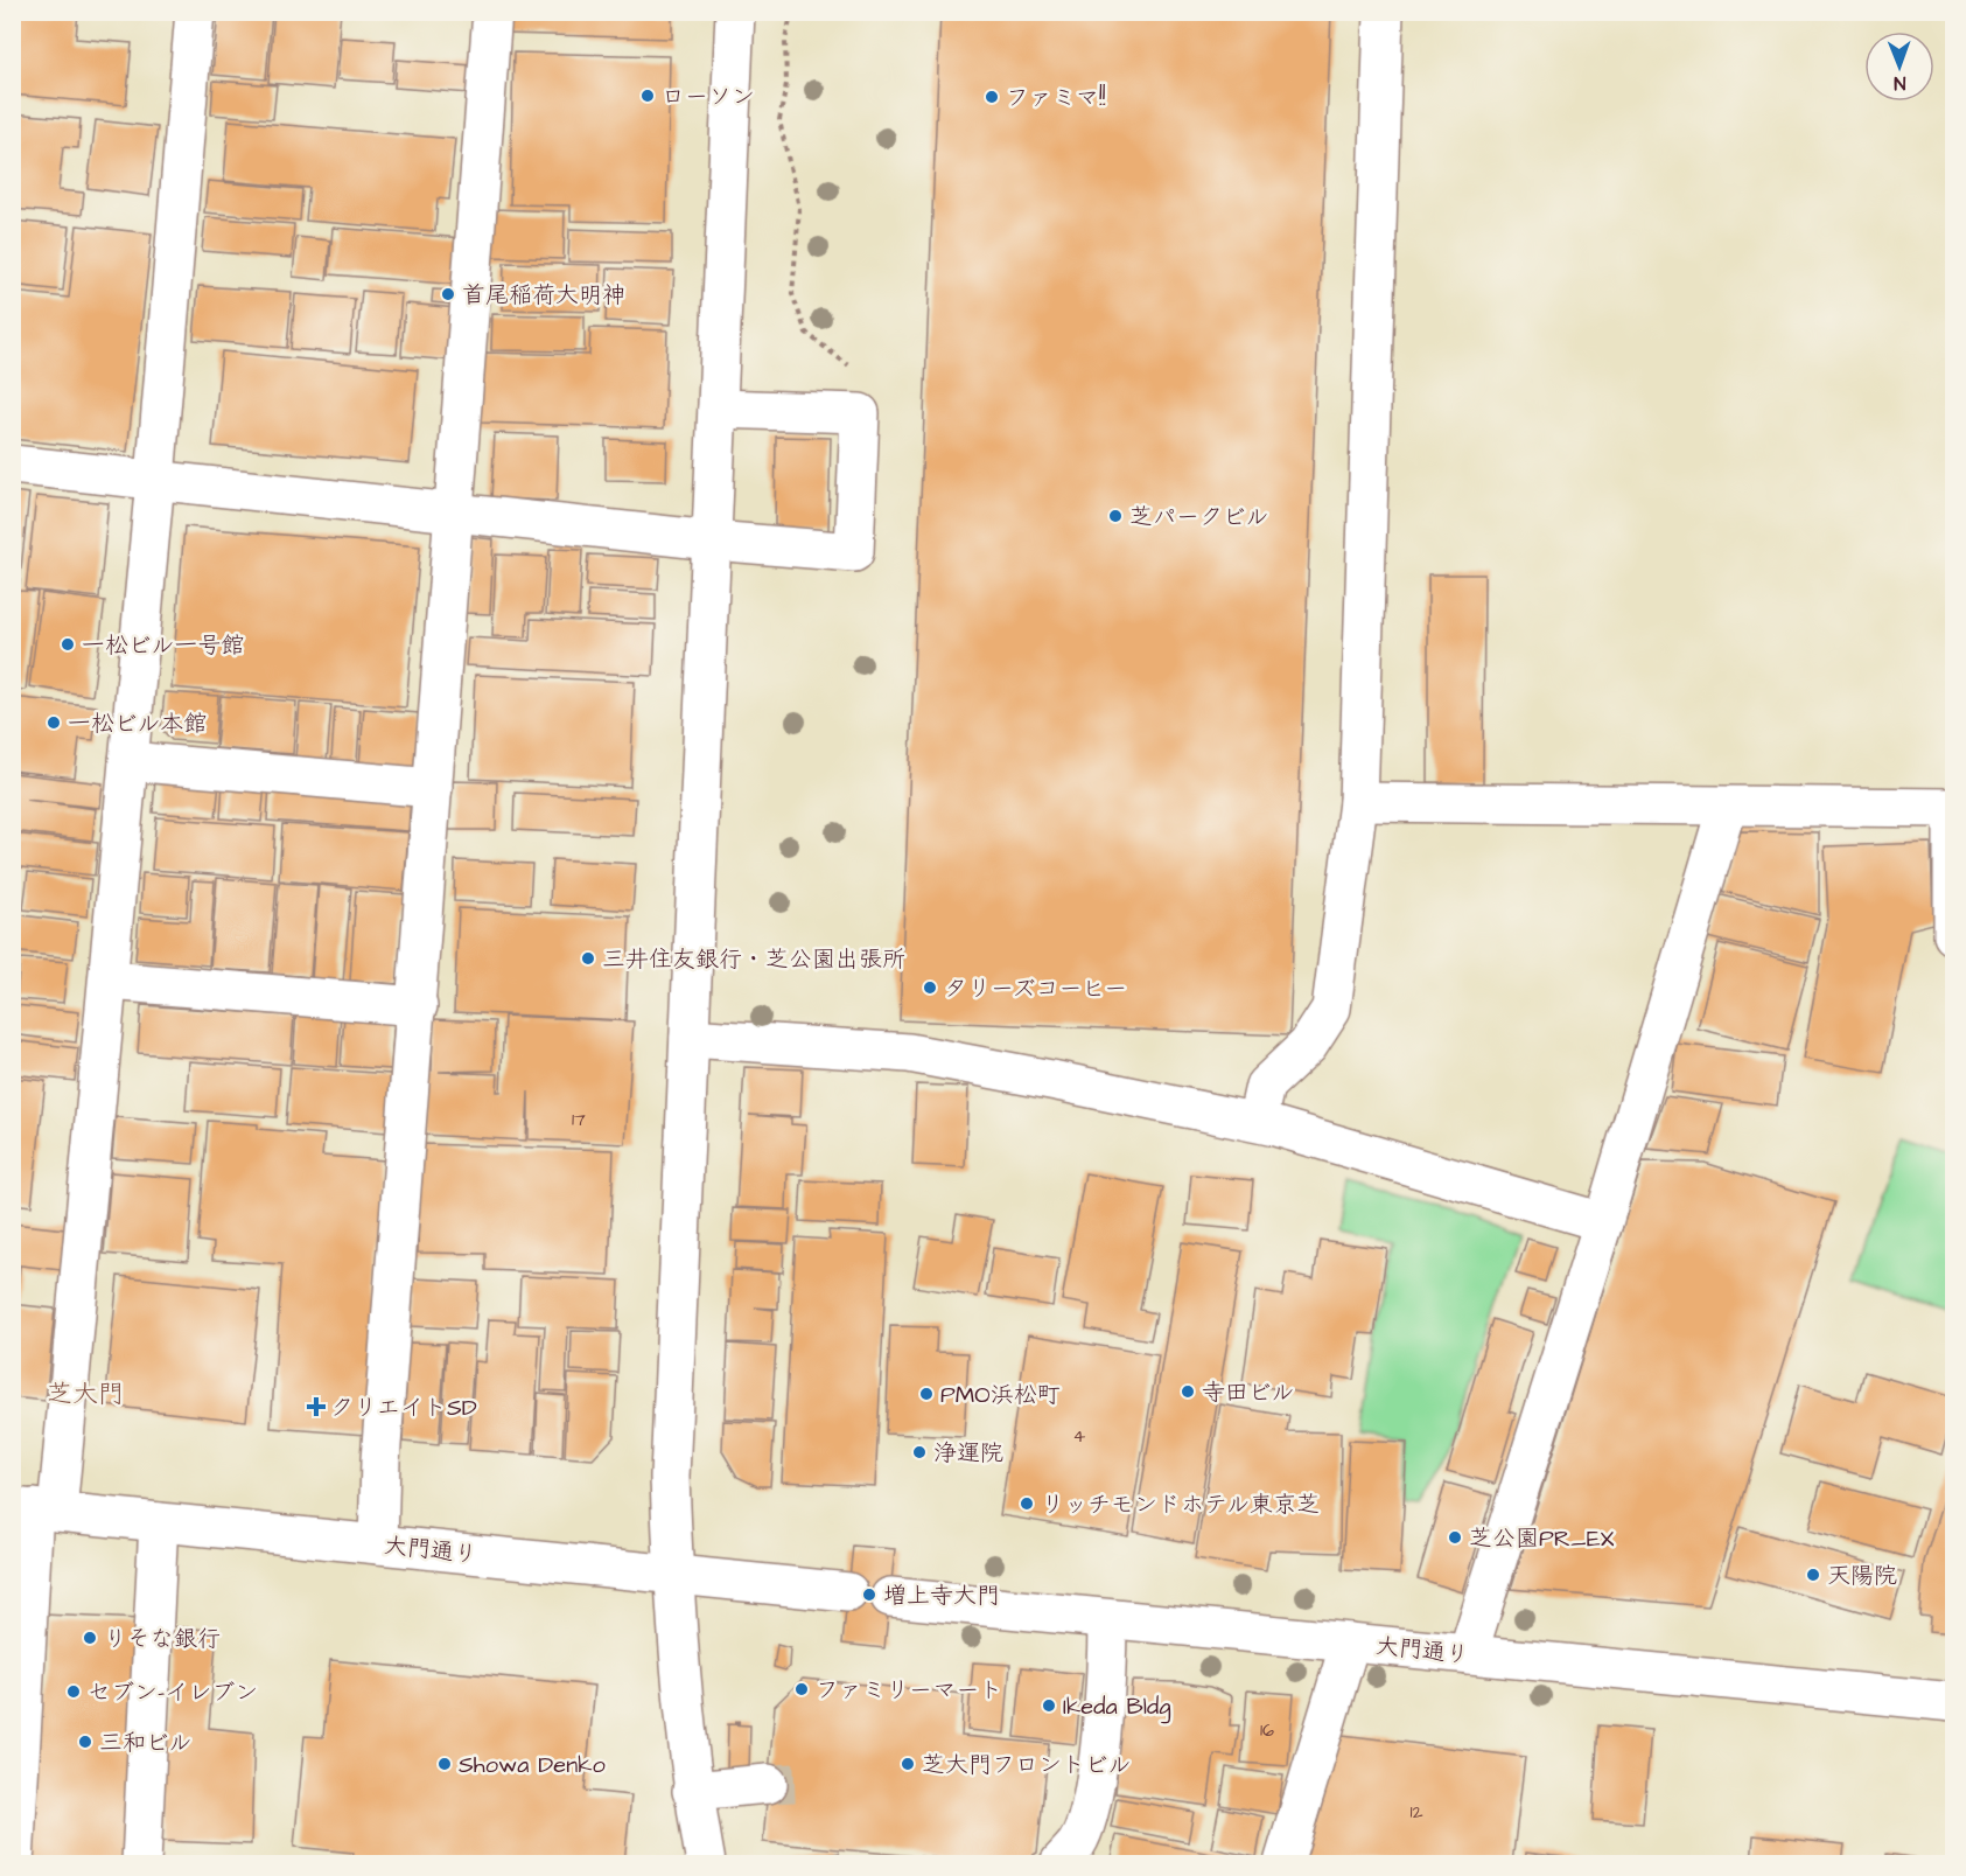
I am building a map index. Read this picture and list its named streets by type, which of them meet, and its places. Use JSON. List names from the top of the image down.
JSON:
{
  "streets": {
    "street": ["大門通り"]
  },
  "districts": ["芝大門"],
  "places": {
    "other": [
      "ローソン",
      "ファミマ!!",
      "首尾稲荷大明神",
      "芝パークビル",
      "一松ビル一号館",
      "一松ビル本館",
      "三井住友銀行・芝公園出張所",
      "タリーズコーヒー",
      "寺田ビル",
      "PMO浜松町",
      "浄運院",
      "リッチモンドホテル東京芝",
      "芝公園PR_EX",
      "天陽院",
      "増上寺大門",
      "りそな銀行",
      "ファミリーマート",
      "セブン-イレブン",
      "Ikeda Bldg",
      "三和ビル",
      "Showa Denko",
      "芝大門フロントビル"
    ],
    "health": ["クリエイトSD"]
  },
  "house_numbers": [
    "17",
    "4",
    "16",
    "12"
  ],
  "north": "bottom"
}
